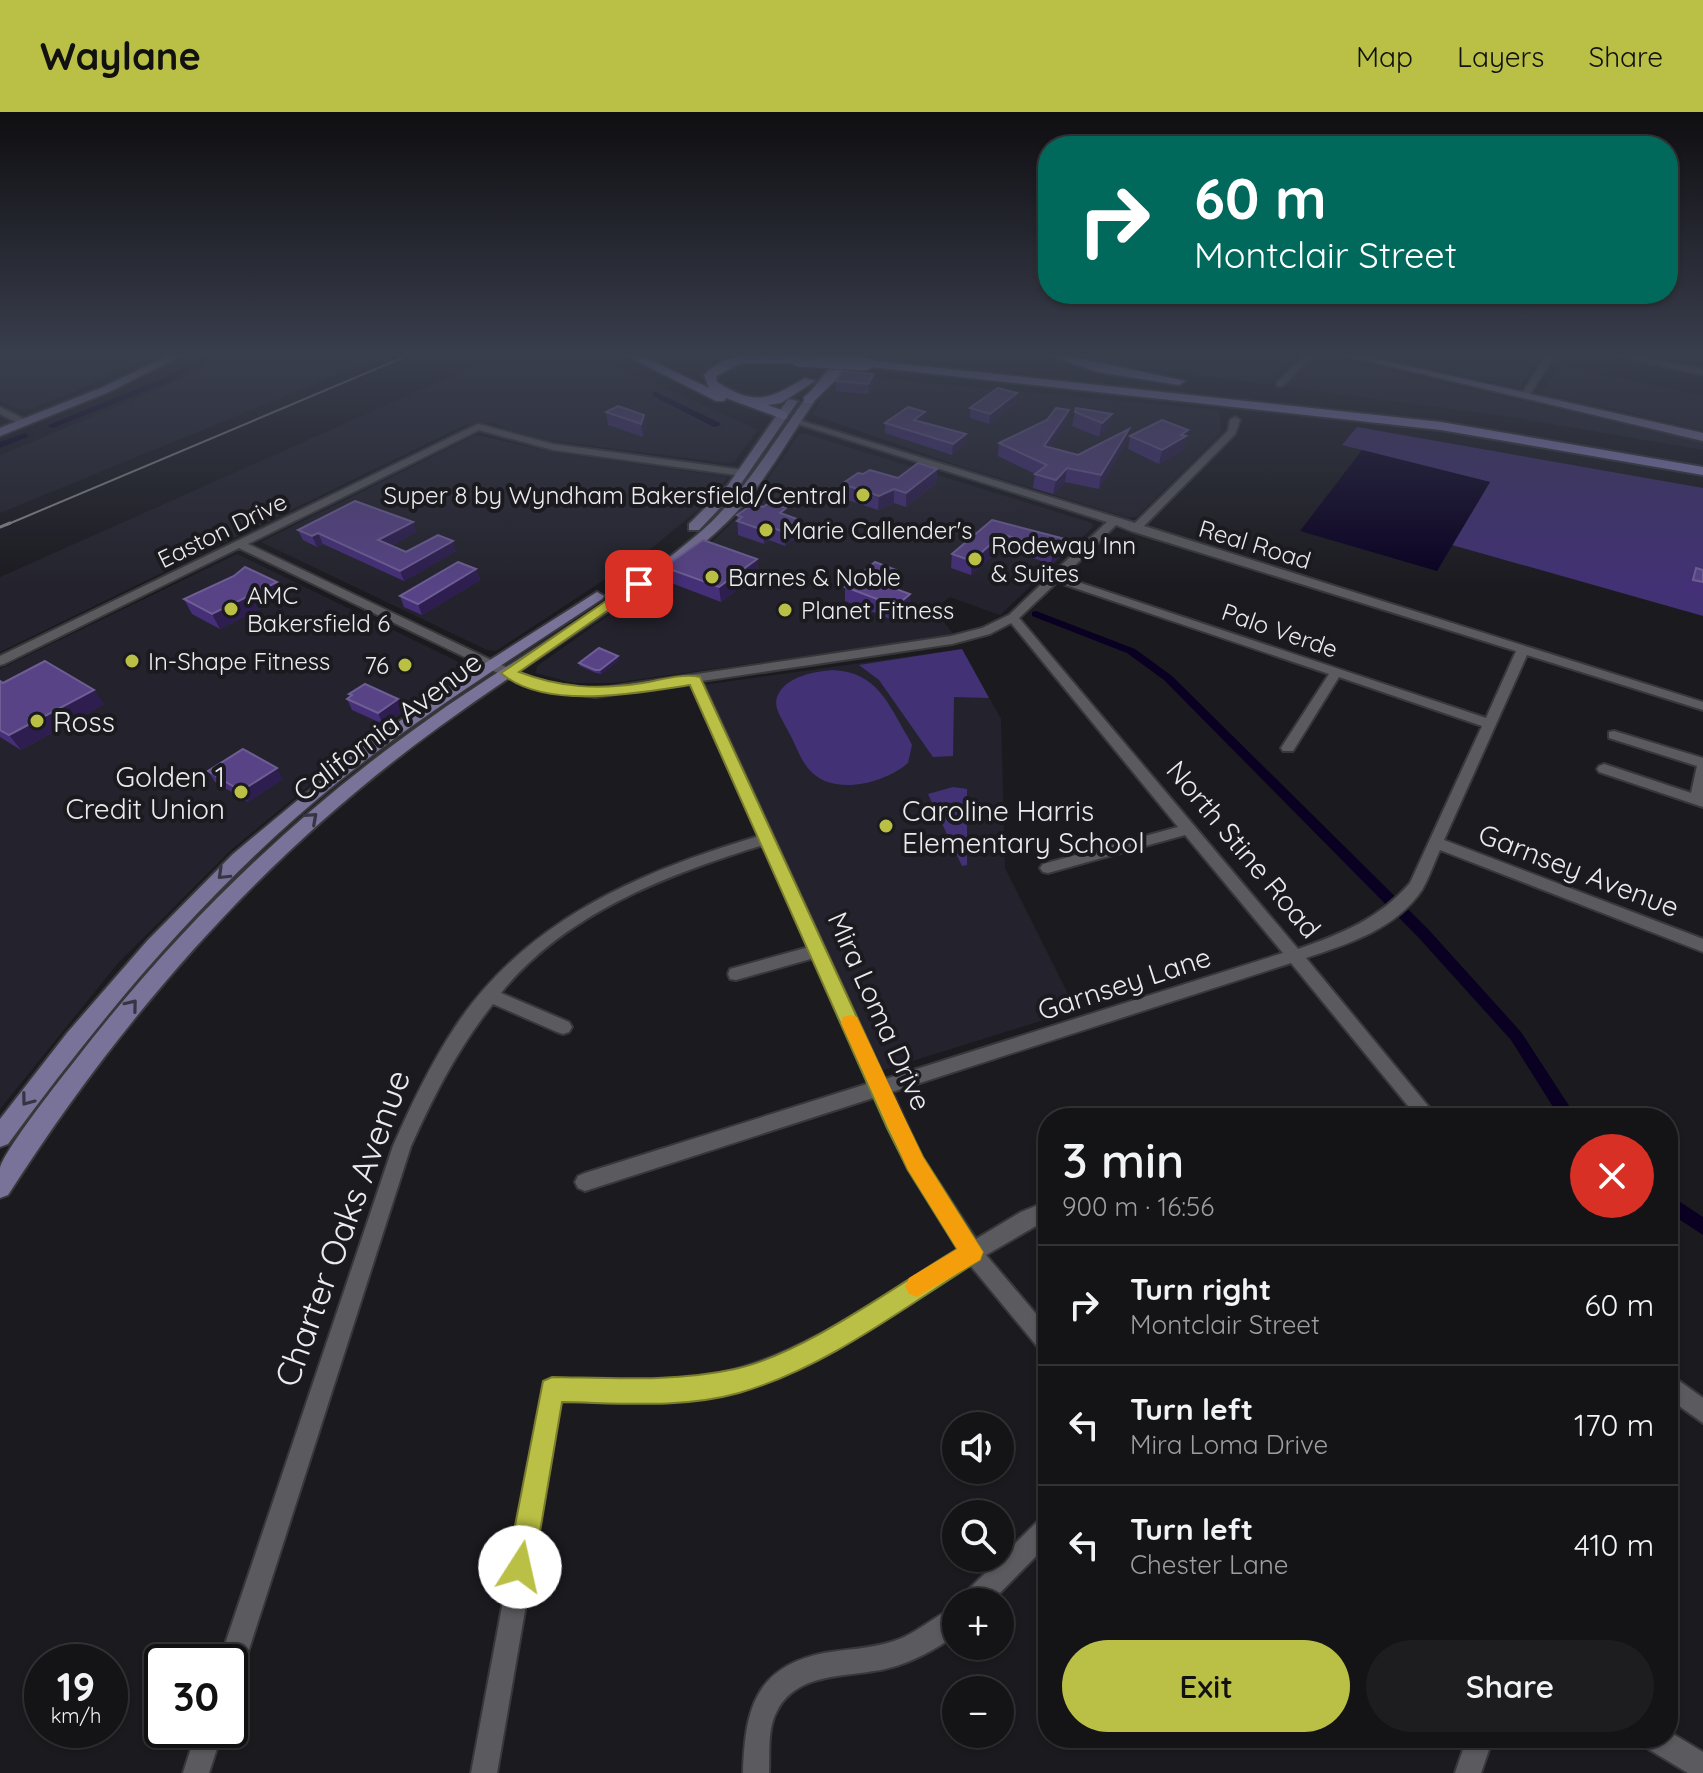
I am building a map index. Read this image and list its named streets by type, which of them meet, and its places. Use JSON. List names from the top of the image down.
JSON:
{
  "streets": {
    "main road": ["California Avenue"],
    "street": [
      "Easton Drive",
      "Real Road",
      "Palo Verde",
      "North Stine Road",
      "Garnsey Avenue",
      "Garnsey Lane",
      "Mira Loma Drive",
      "Charter Oaks Avenue"
    ]
  },
  "crossings": [
    ["Easton Drive", "California Avenue"],
    ["Real Road", "Garnsey Lane"],
    ["Palo Verde", "Garnsey Lane"],
    ["North Stine Road", "Garnsey Lane"],
    ["Garnsey Avenue", "Garnsey Lane"],
    ["Garnsey Lane", "Mira Loma Drive"],
    ["Mira Loma Drive", "Charter Oaks Avenue"]
  ],
  "places": [
    "Super 8 by Wyndham Bakersfield/Central",
    "Marie Callender's",
    "Rodeway Inn & Suites",
    "Barnes & Noble",
    "AMC Bakersfield 6",
    "Planet Fitness",
    "In-Shape Fitness",
    "76",
    "Ross",
    "Golden 1 Credit Union",
    "Caroline Harris Elementary School"
  ],
  "page": {
    "header": "Waylane",
    "nav": ["Map", "Layers", "Share"],
    "turn": ["60 m", "Montclair Street"],
    "heading": ["3 min", "900 m · 16:56"],
    "list": [
      {
        "name": "Turn right",
        "note": "Montclair Street",
        "value": "60 m"
      },
      {
        "name": "Turn left",
        "note": "Mira Loma Drive",
        "value": "170 m"
      },
      {
        "name": "Turn left",
        "note": "Chester Lane",
        "value": "410 m"
      }
    ],
    "map_buttons": ["+", "−"],
    "buttons": ["Exit", "Share"],
    "speed": "19 km/h",
    "limit": "30"
  }
}
